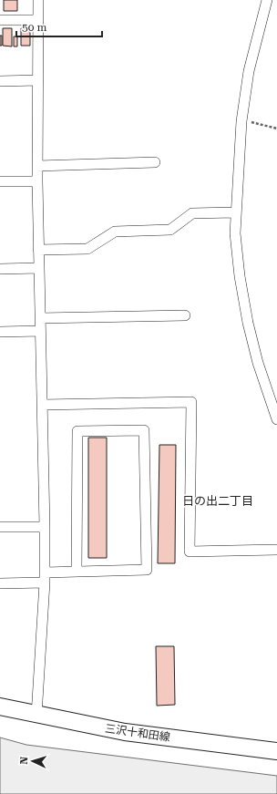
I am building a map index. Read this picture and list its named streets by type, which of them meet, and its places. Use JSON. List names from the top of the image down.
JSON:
{
  "streets": {
    "main road": ["三沢十和田線"]
  },
  "districts": ["日の出二丁目"],
  "scale_bar": "50 m",
  "north": "left"
}
